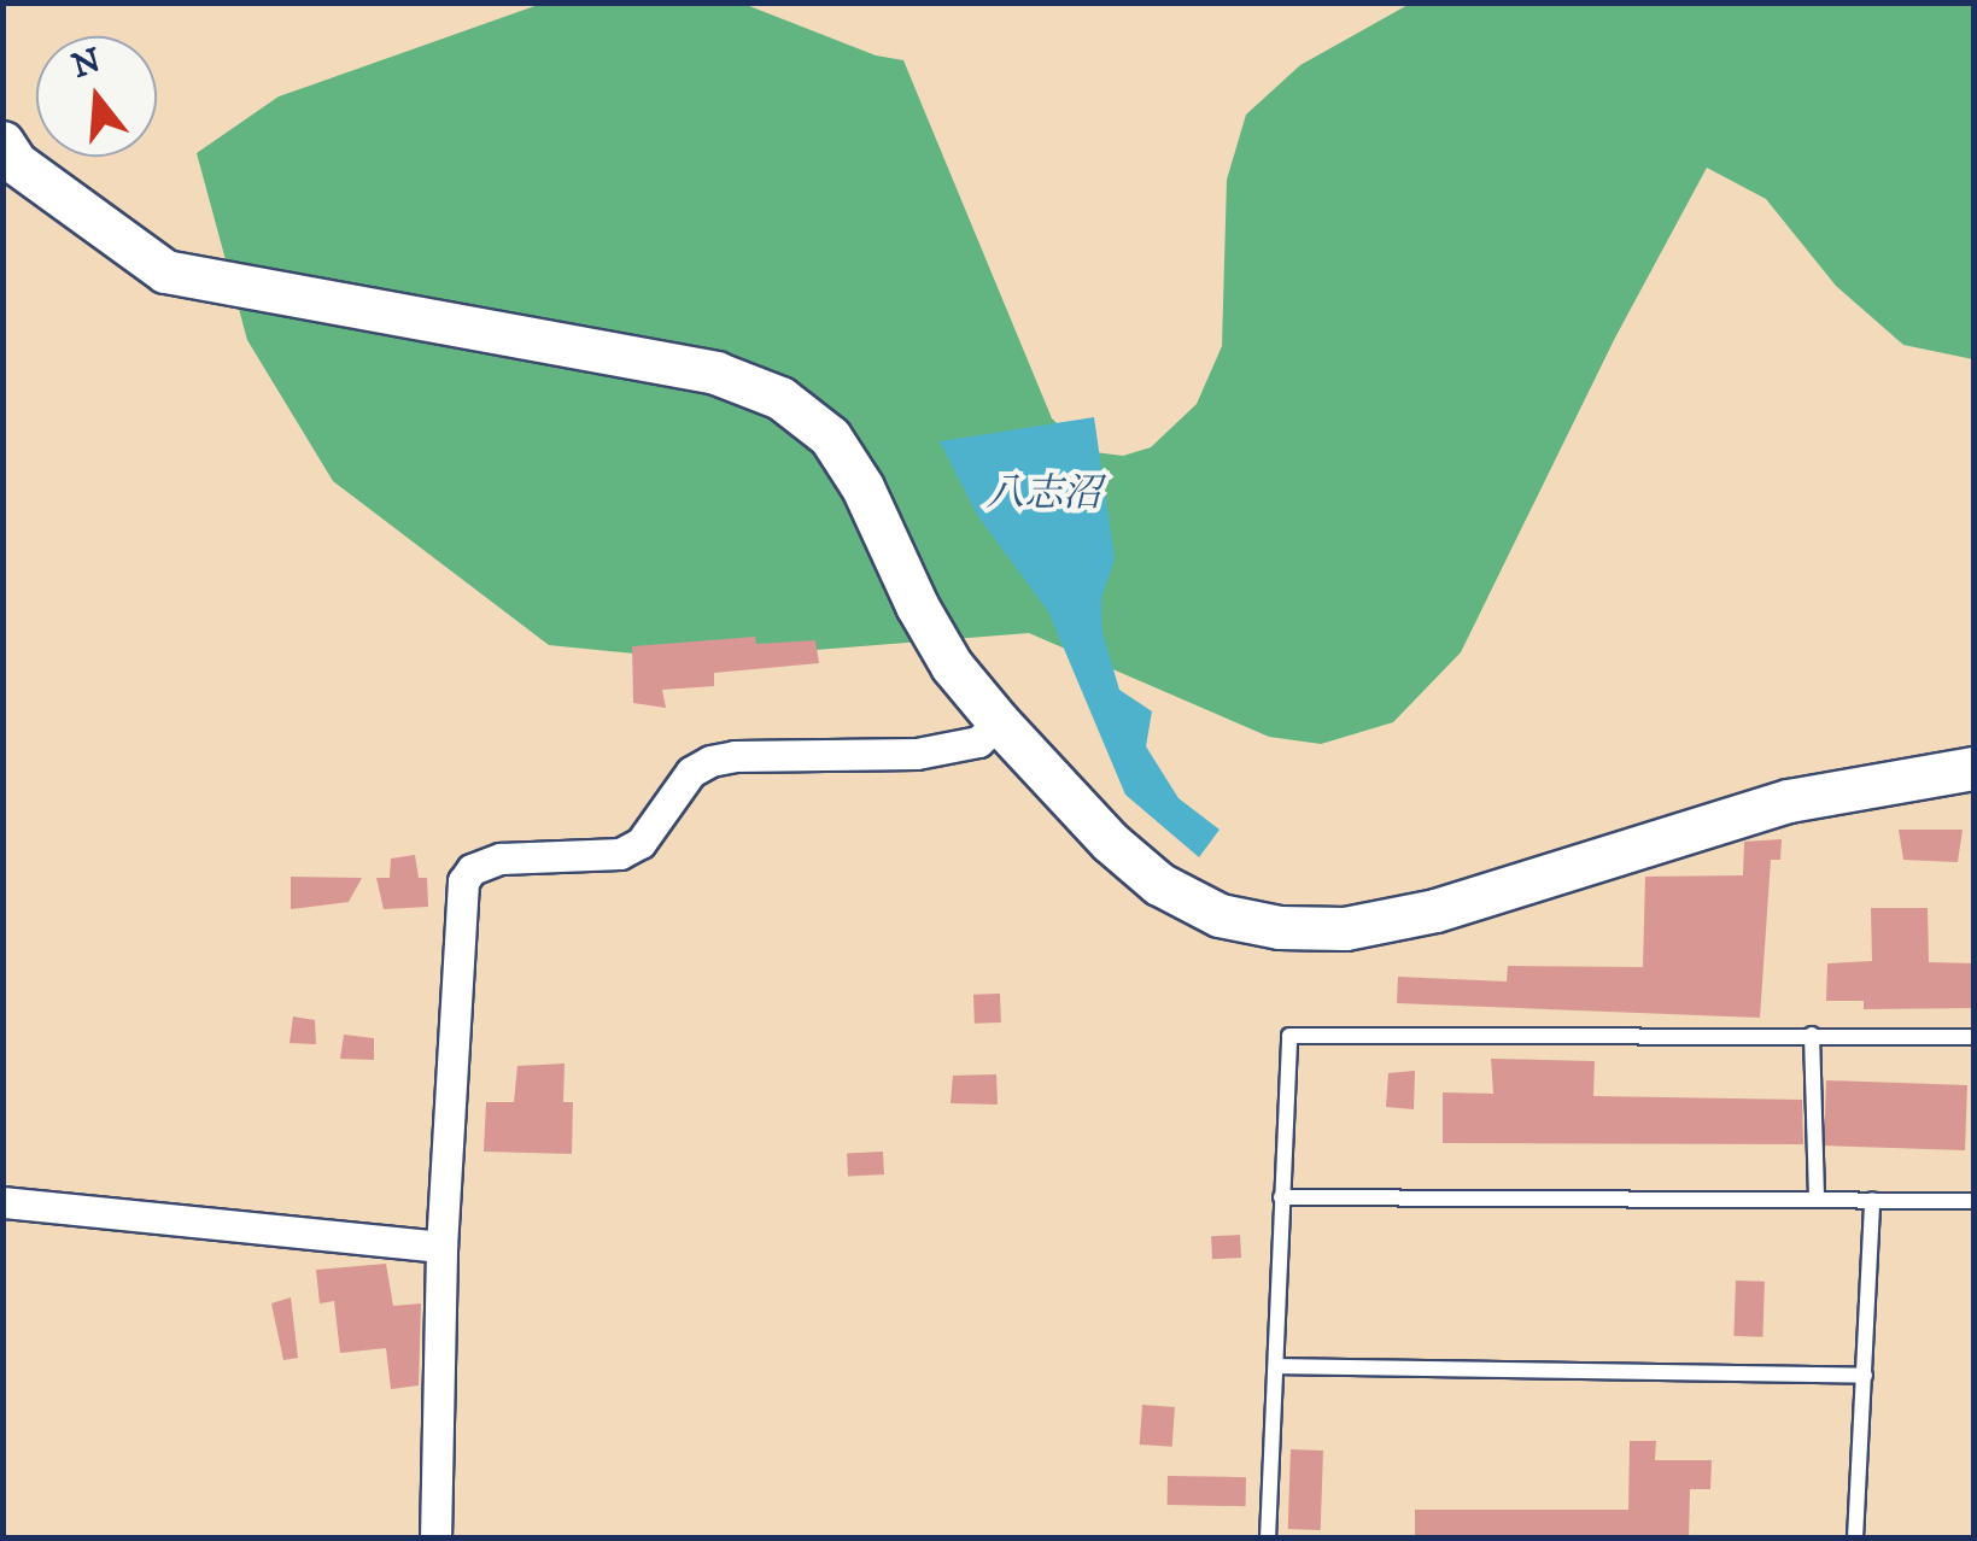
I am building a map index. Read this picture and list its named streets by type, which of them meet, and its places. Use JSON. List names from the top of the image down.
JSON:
{
  "water": ["八志沼"],
  "north": "top"
}
